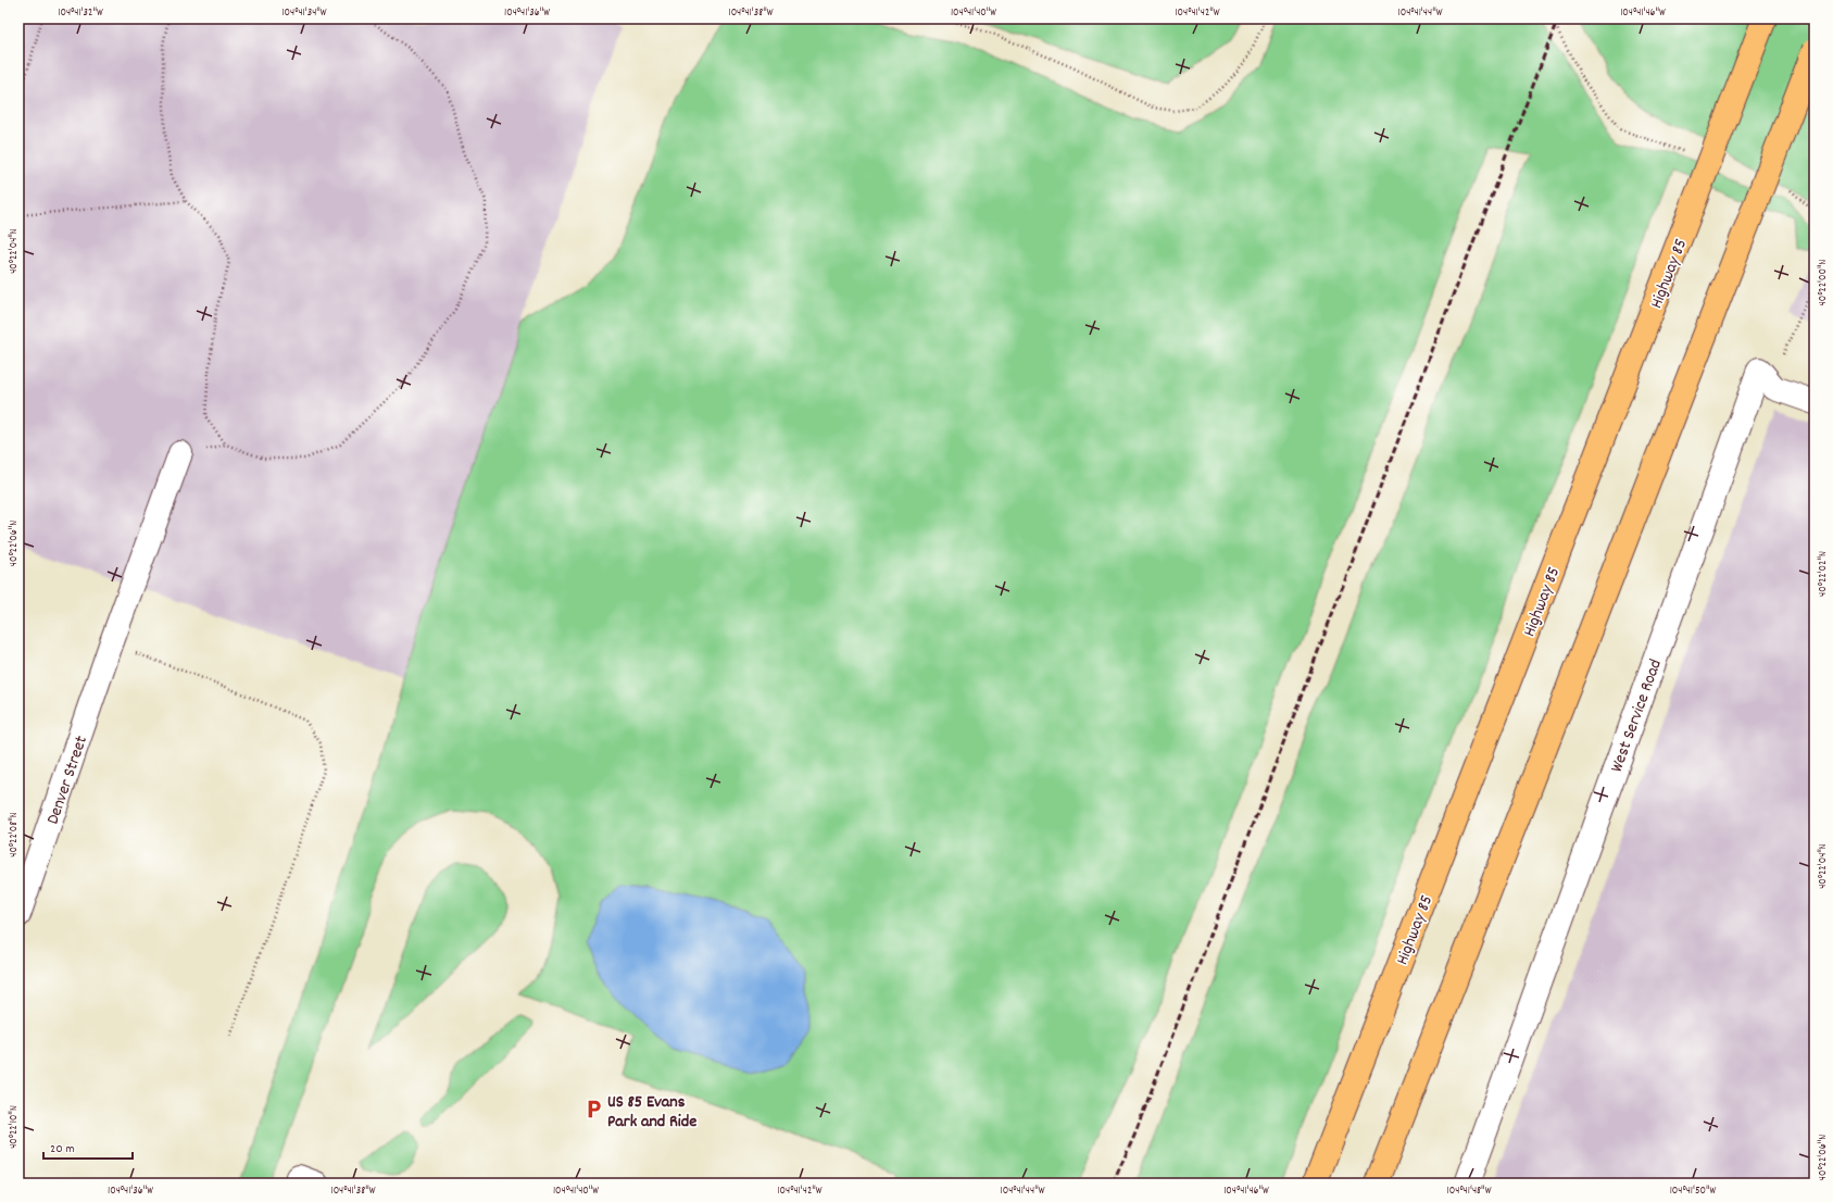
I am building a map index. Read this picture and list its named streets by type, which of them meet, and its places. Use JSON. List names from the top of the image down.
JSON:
{
  "streets": {
    "highway": ["Highway 85"],
    "street": ["West Service Road", "Denver Street"]
  },
  "places": {
    "parking": ["US 85 Evans Park and Ride"]
  },
  "scale_bar": "20 m",
  "coordinates": [
    "104°41'32\"W",
    "104°41'34\"W",
    "104°41'36\"W",
    "104°41'38\"W",
    "104°41'40\"W",
    "104°41'42\"W",
    "104°41'44\"W",
    "104°41'46\"W",
    "40°22'04\"N",
    "40°22'00\"N",
    "40°22'06\"N",
    "40°22'02\"N",
    "40°22'08\"N",
    "40°22'10\"N",
    "104°41'48\"W",
    "104°41'50\"W"
  ]
}
